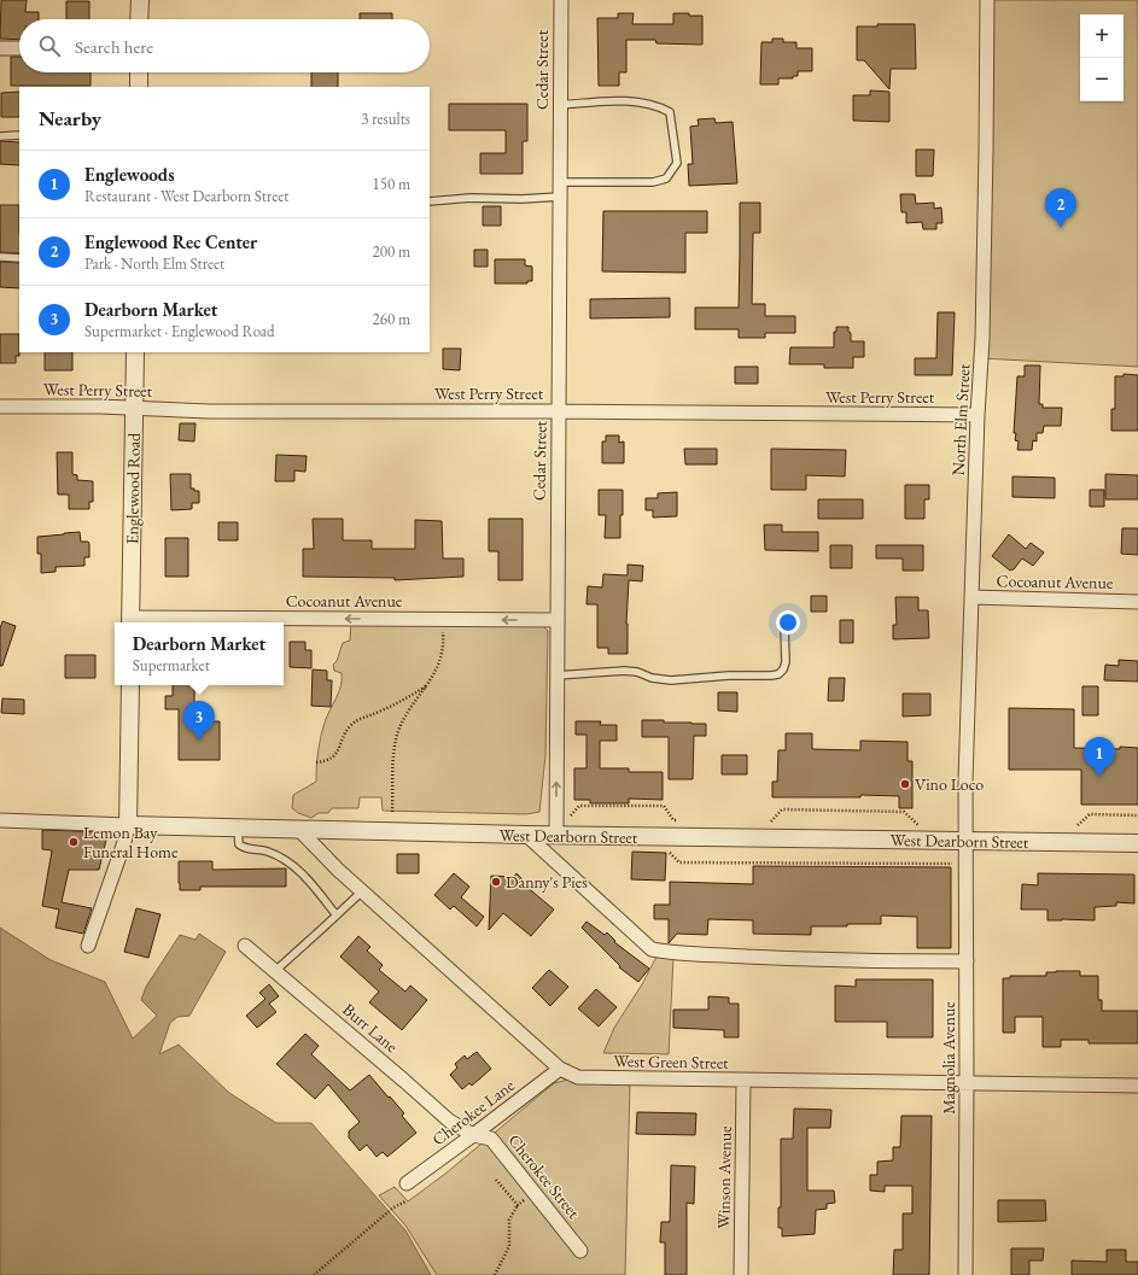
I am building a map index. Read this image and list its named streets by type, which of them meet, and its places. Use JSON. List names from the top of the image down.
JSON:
{
  "streets": {
    "street": [
      "Cedar Street",
      "West Perry Street",
      "North Elm Street",
      "Englewood Road",
      "Cocoanut Avenue",
      "West Dearborn Street",
      "Burr Lane",
      "Magnolia Avenue",
      "West Green Street",
      "Cherokee Lane",
      "Cherokee Street",
      "Winson Avenue"
    ]
  },
  "crossings": [
    ["Cedar Street", "West Perry Street"],
    ["Cedar Street", "Cocoanut Avenue"],
    ["Cedar Street", "West Dearborn Street"],
    ["West Perry Street", "North Elm Street"],
    ["West Perry Street", "Englewood Road"],
    ["North Elm Street", "Cocoanut Avenue"],
    ["North Elm Street", "West Dearborn Street"],
    ["North Elm Street", "Magnolia Avenue"],
    ["Englewood Road", "Cocoanut Avenue"],
    ["West Dearborn Street", "Magnolia Avenue"],
    ["West Dearborn Street", "West Green Street"],
    ["Burr Lane", "Cherokee Lane"],
    ["Burr Lane", "Cherokee Street"],
    ["Magnolia Avenue", "West Green Street"],
    ["West Green Street", "Cherokee Lane"],
    ["West Green Street", "Winson Avenue"],
    ["Cherokee Lane", "Cherokee Street"]
  ],
  "one_way": ["Cocoanut Avenue"],
  "places": ["Vino Loco", "Lemon Bay Funeral Home", "Danny's Pies"],
  "page": {
    "map_buttons": ["+", "−"],
    "search": "Search here",
    "heading": ["Nearby", "3 results"],
    "list": [
      {
        "mark": "1",
        "name": "Englewoods",
        "note": "Restaurant · West Dearborn Street",
        "value": "150 m"
      },
      {
        "mark": "2",
        "name": "Englewood Rec Center",
        "note": "Park · North Elm Street",
        "value": "200 m"
      },
      {
        "mark": "3",
        "name": "Dearborn Market",
        "note": "Supermarket · Englewood Road",
        "value": "260 m"
      }
    ],
    "pins": ["2", "3", "1"],
    "popup": ["Dearborn Market", "Supermarket"]
  }
}
